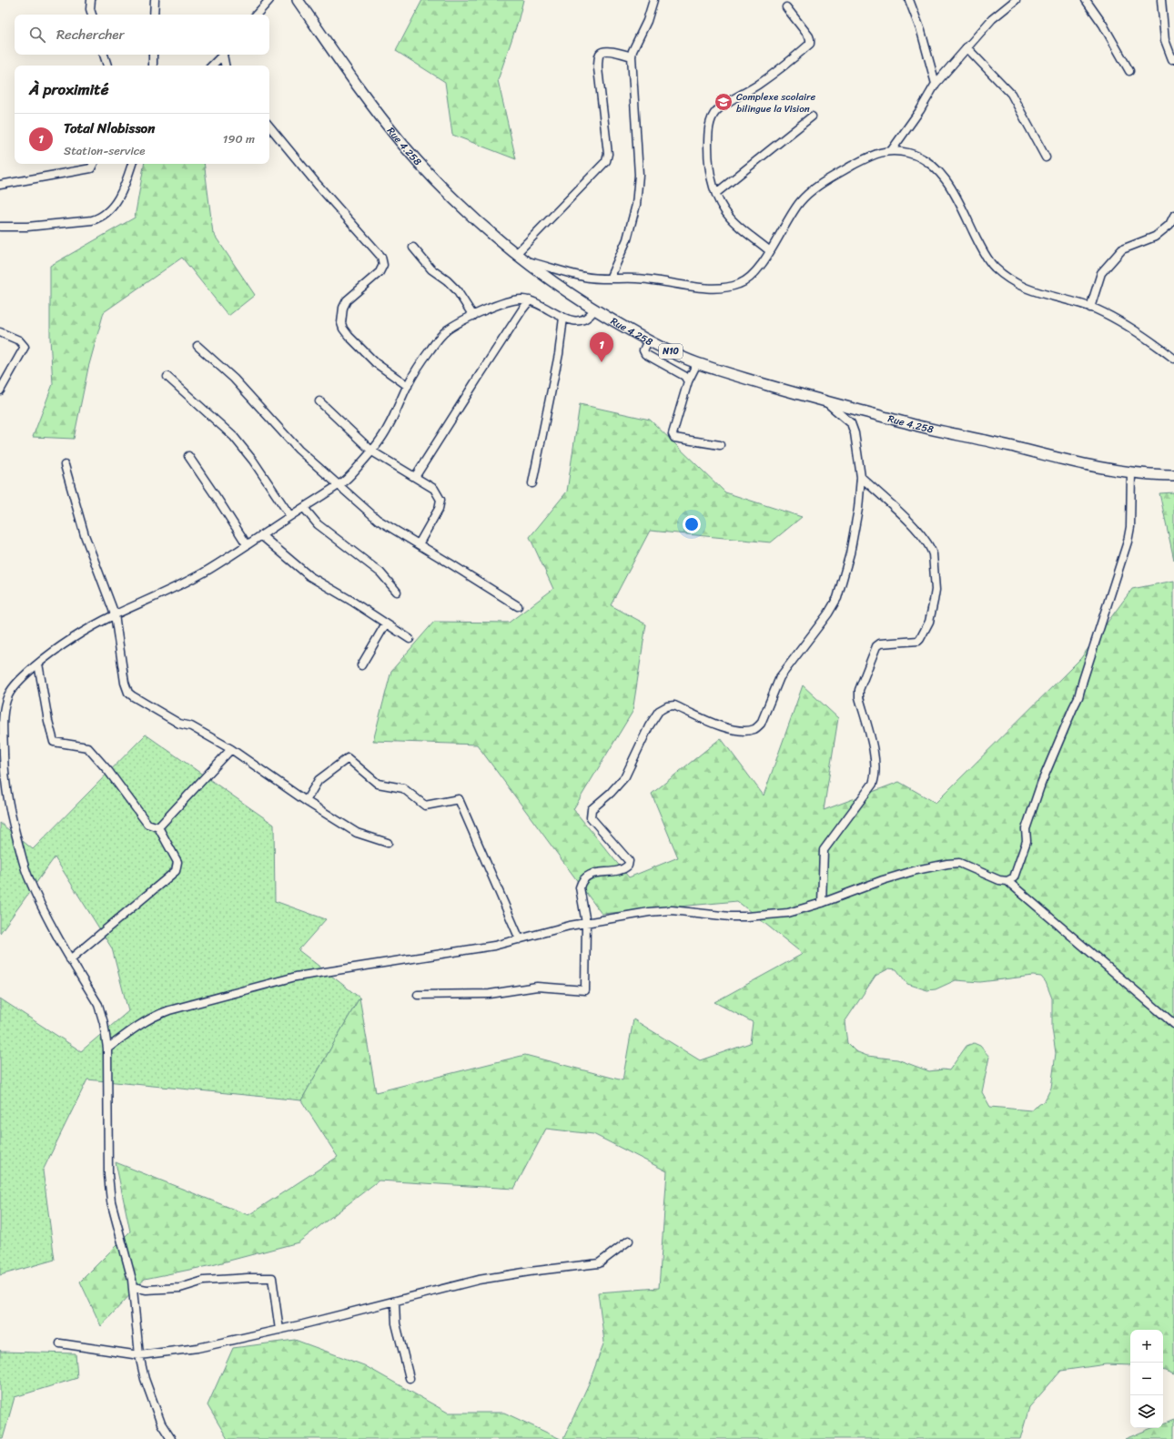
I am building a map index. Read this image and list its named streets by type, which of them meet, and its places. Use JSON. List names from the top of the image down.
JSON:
{
  "streets": {
    "highway": ["Rue 4.258", "N10"]
  },
  "places": {
    "school or university": ["Complexe scolaire bilingue la Vision"]
  },
  "page": {
    "search": "Rechercher",
    "heading": "À proximité",
    "list": [
      {
        "mark": "1",
        "name": "Total Nlobisson",
        "note": "Station-service",
        "value": "190 m"
      }
    ],
    "pins": "1",
    "map_buttons": ["+", "−"]
  }
}
